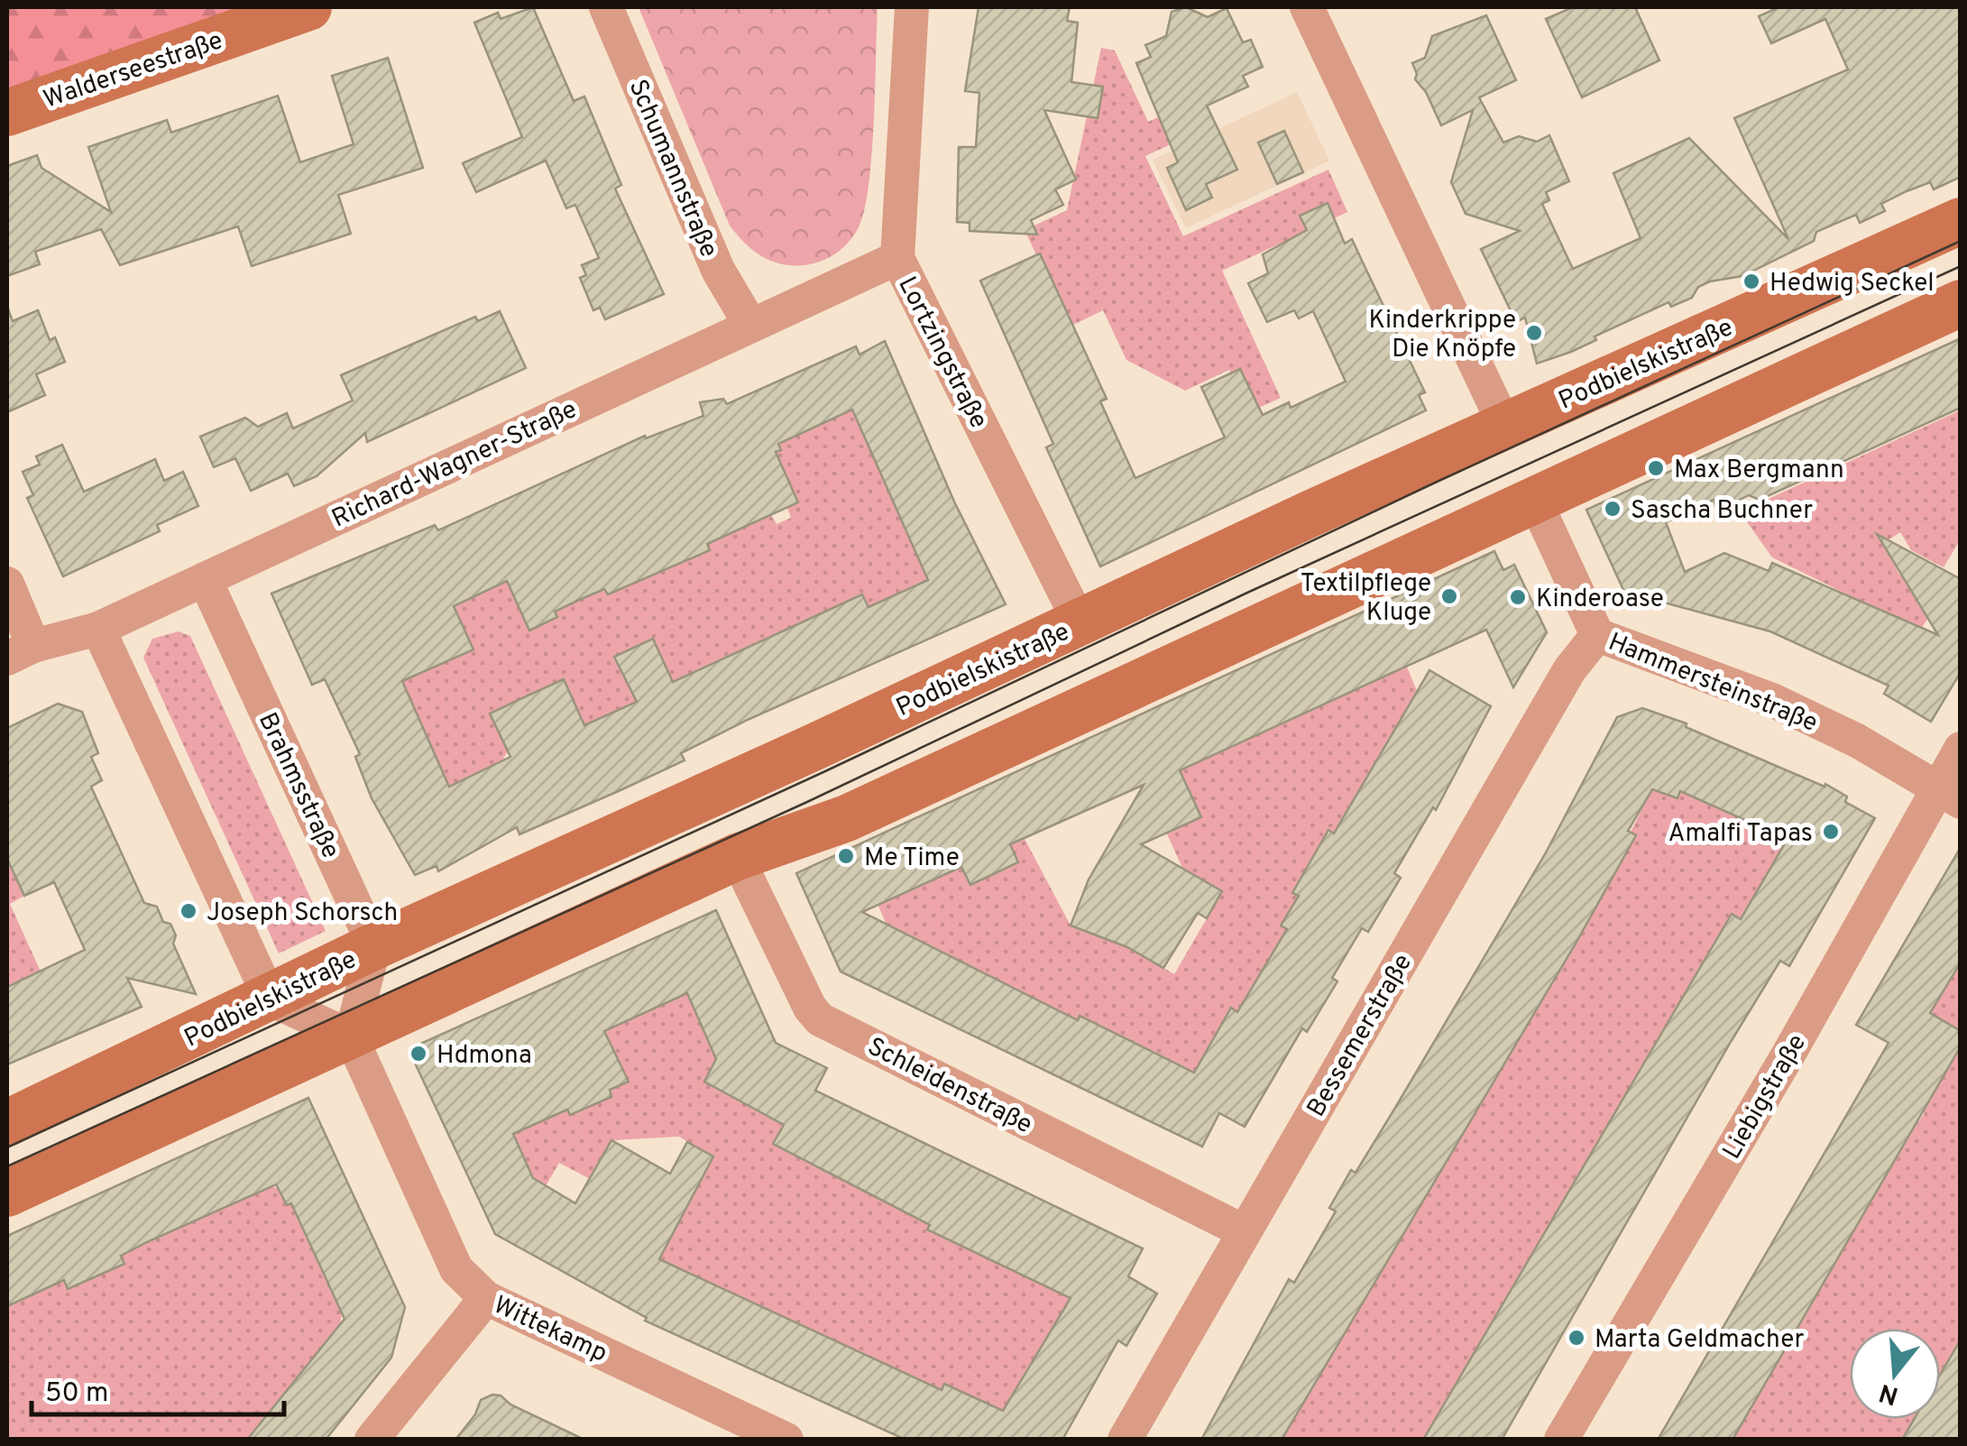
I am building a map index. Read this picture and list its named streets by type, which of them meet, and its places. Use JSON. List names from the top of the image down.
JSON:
{
  "streets": {
    "main road": ["Walderseestraße", "Podbielskistraße"],
    "street": [
      "Schumannstraße",
      "Lortzingstraße",
      "Richard-Wagner-Straße",
      "Hammersteinstraße",
      "Brahmsstraße",
      "Bessemerstraße",
      "Schleidenstraße",
      "Liebigstraße",
      "Wittekamp"
    ]
  },
  "crossings": [
    ["Schumannstraße", "Richard-Wagner-Straße"],
    ["Lortzingstraße", "Podbielskistraße"],
    ["Lortzingstraße", "Richard-Wagner-Straße"],
    ["Podbielskistraße", "Brahmsstraße"],
    ["Richard-Wagner-Straße", "Brahmsstraße"],
    ["Hammersteinstraße", "Bessemerstraße"],
    ["Hammersteinstraße", "Liebigstraße"],
    ["Bessemerstraße", "Schleidenstraße"]
  ],
  "places": [
    "Hedwig Seckel",
    "Kinderkrippe Die Knöpfe",
    "Max Bergmann",
    "Sascha Buchner",
    "Textilpflege Kluge",
    "Kinderoase",
    "Amalfi Tapas",
    "Me Time",
    "Joseph Schorsch",
    "Hdmona",
    "Marta Geldmacher"
  ],
  "scale_bar": "50 m",
  "north": "bottom"
}
